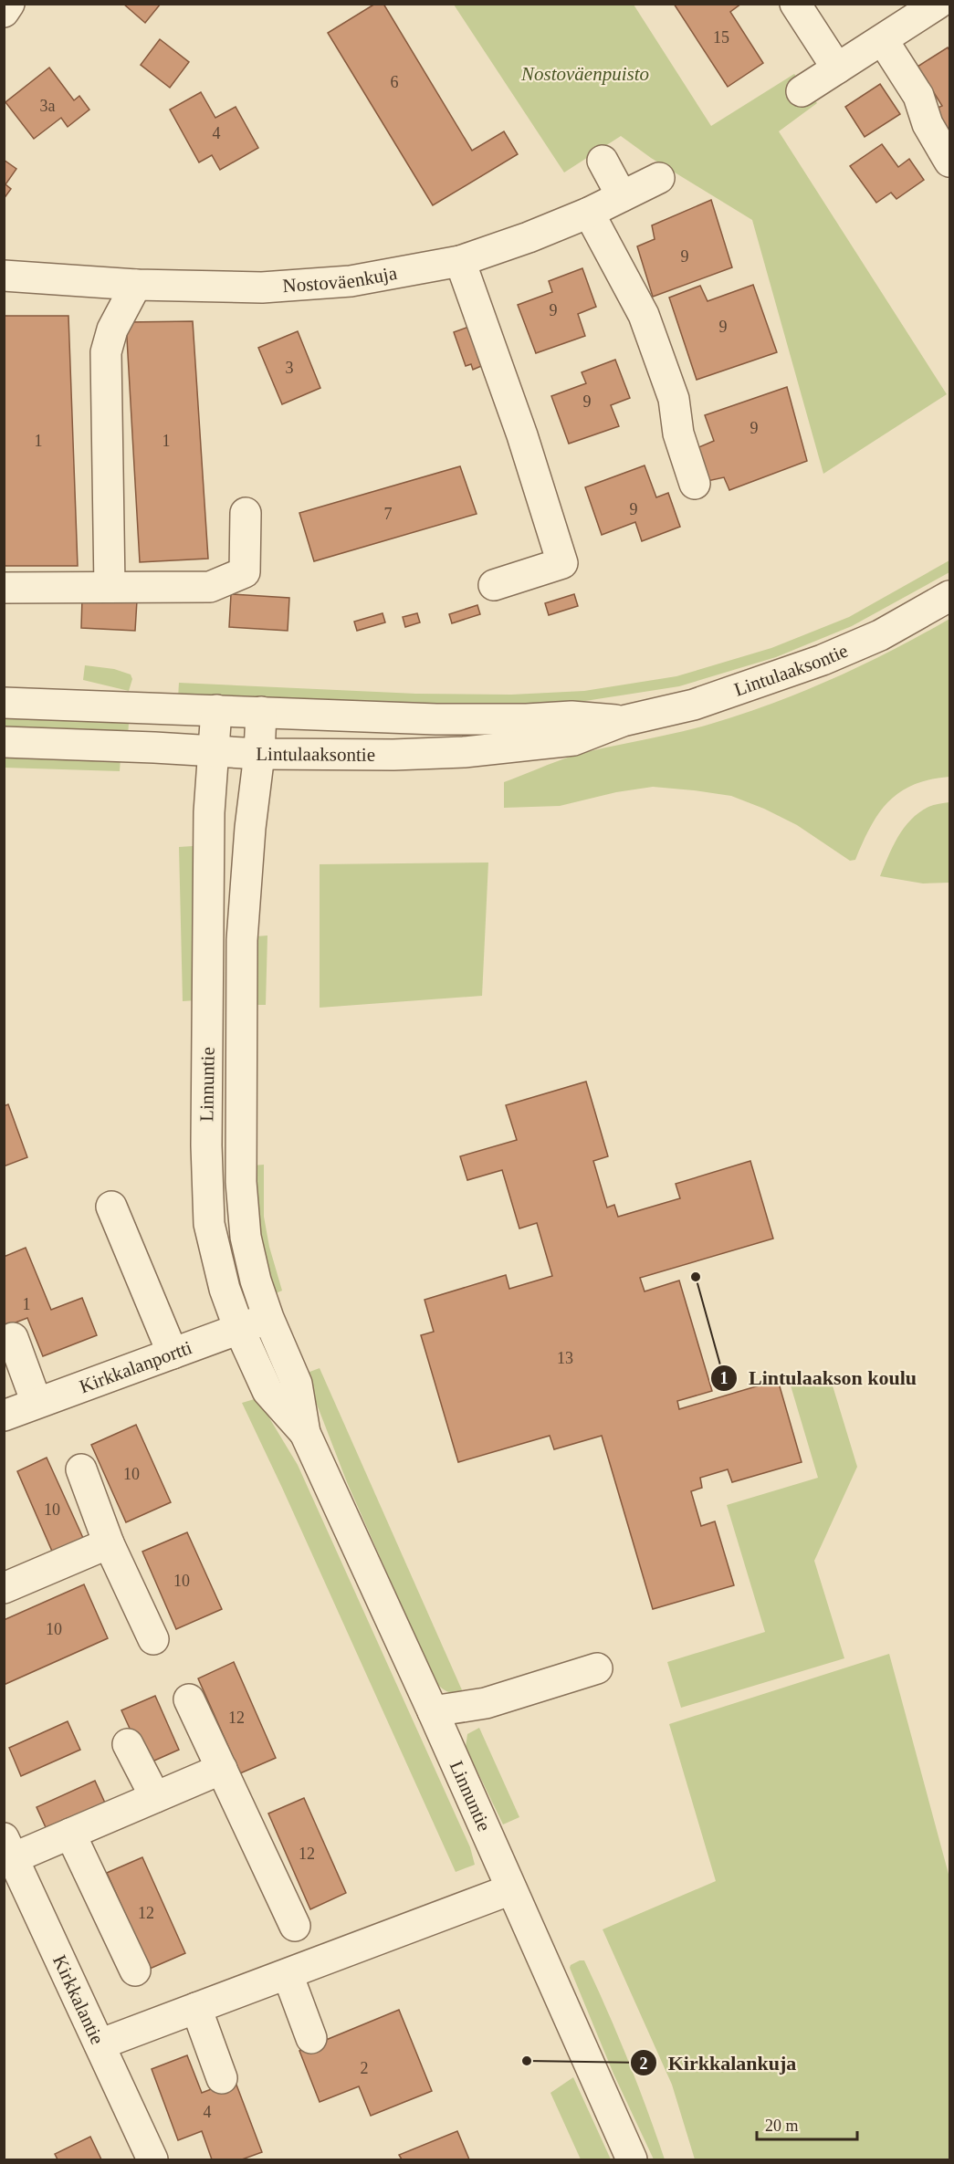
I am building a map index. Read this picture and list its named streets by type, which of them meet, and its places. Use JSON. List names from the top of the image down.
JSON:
{
  "streets": {
    "street": [
      "Nostoväenkuja",
      "Lintulaaksontie",
      "Linnuntie",
      "Kirkkalanportti",
      "Kirkkalantie"
    ]
  },
  "crossings": [
    ["Lintulaaksontie", "Linnuntie"],
    ["Linnuntie", "Kirkkalanportti"]
  ],
  "parks": ["Nostoväenpuisto"],
  "places": ["Lintulaakson koulu", "Kirkkalankuja"],
  "house_numbers": [
    "15",
    "6",
    "3a",
    "4",
    "9",
    "9",
    "9",
    "3",
    "9",
    "9",
    "1",
    "1",
    "9",
    "7",
    "1",
    "13",
    "10",
    "10",
    "10",
    "10",
    "12",
    "12",
    "12",
    "2",
    "4"
  ],
  "scale_bar": "20 m"
}
